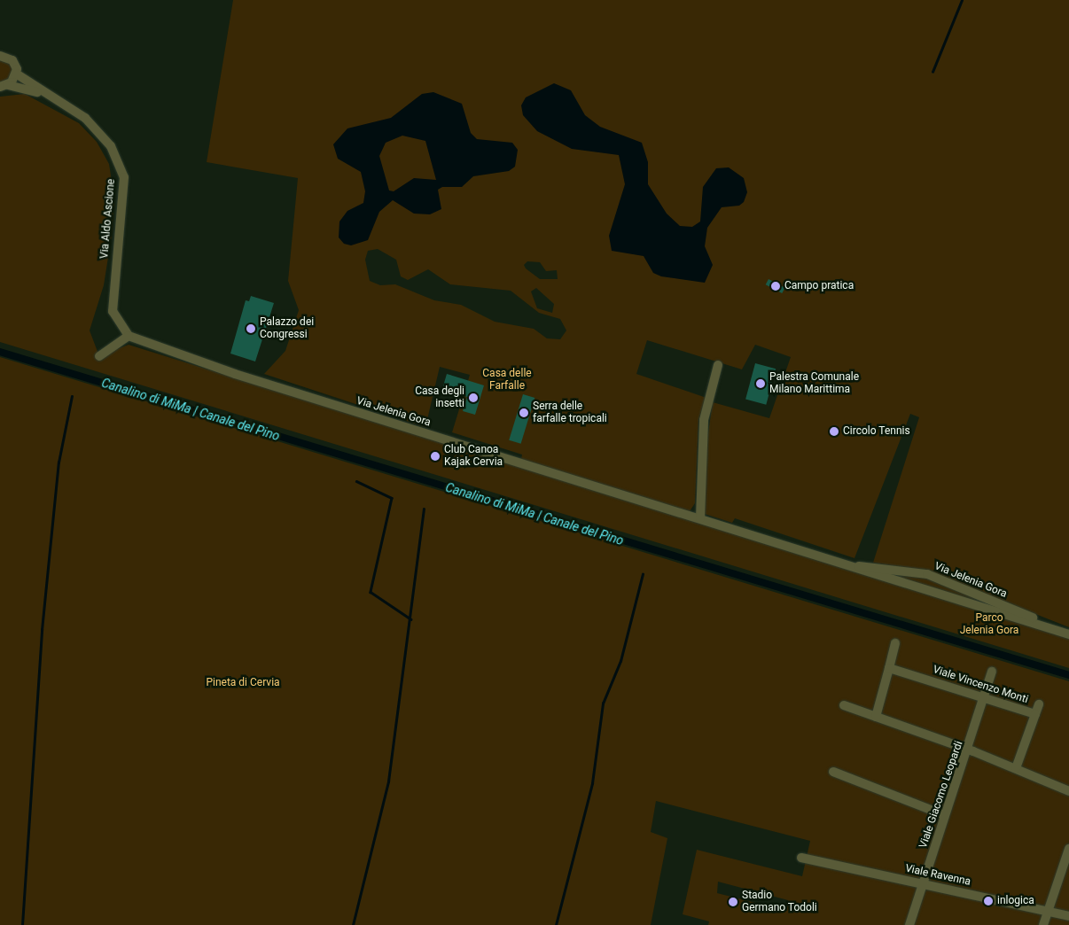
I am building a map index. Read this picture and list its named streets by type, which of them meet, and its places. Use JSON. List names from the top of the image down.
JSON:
{
  "streets": {
    "street": [
      "Via Aldo Ascione",
      "Via Jelenia Gora",
      "Viale Vincenzo Monti",
      "Viale Giacomo Leopardi",
      "Viale Ravenna"
    ]
  },
  "crossings": [
    ["Via Aldo Ascione", "Via Jelenia Gora"],
    ["Viale Vincenzo Monti", "Viale Giacomo Leopardi"],
    ["Viale Giacomo Leopardi", "Viale Ravenna"]
  ],
  "water": ["Canalino di MiMa | Canale del Pino"],
  "parks": ["Casa delle Farfalle", "Parco Jelenia Gora", "Pineta di Cervia"],
  "places": [
    "Campo pratica",
    "Palazzo dei Congressi",
    "Palestra Comunale Milano Marittima",
    "Casa degli insetti",
    "Serra delle farfalle tropicali",
    "Circolo Tennis",
    "Club Canoa Kajak Cervia",
    "inlogica",
    "Stadio Germano Todoli"
  ]
}
